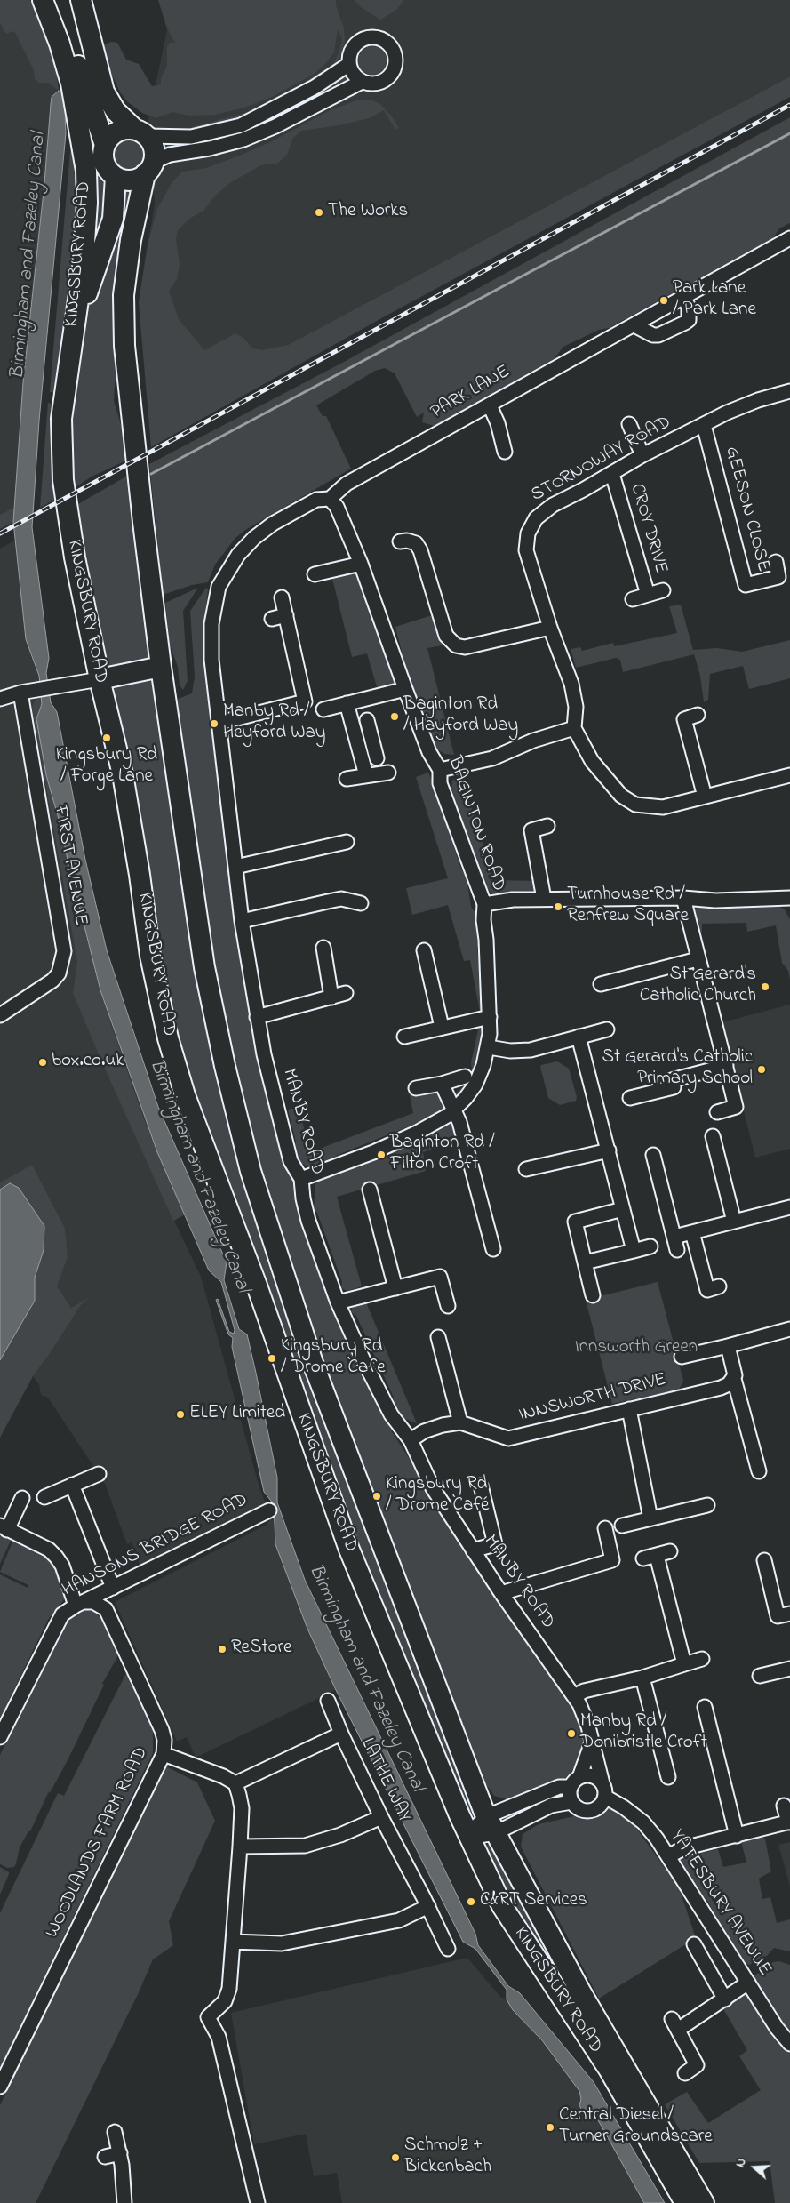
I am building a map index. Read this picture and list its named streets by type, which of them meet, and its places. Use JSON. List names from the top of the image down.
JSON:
{
  "streets": {
    "highway": ["KINGSBURY ROAD"],
    "street": [
      "PARK LANE",
      "STORNOWAY ROAD",
      "GEESON CLOSE",
      "CROY DRIVE",
      "BAGINTON ROAD",
      "FIRST AVENUE",
      "MANBY ROAD",
      "INNSWORTH DRIVE",
      "HANSONS BRIDGE ROAD",
      "LATHE WAY",
      "WOODLANDS FARM ROAD",
      "YATESBURY AVENUE"
    ]
  },
  "crossings": [
    ["PARK LANE", "BAGINTON ROAD"],
    ["PARK LANE", "MANBY ROAD"],
    ["STORNOWAY ROAD", "GEESON CLOSE"],
    ["STORNOWAY ROAD", "CROY DRIVE"],
    ["BAGINTON ROAD", "MANBY ROAD"],
    ["MANBY ROAD", "INNSWORTH DRIVE"],
    ["MANBY ROAD", "YATESBURY AVENUE"],
    ["HANSONS BRIDGE ROAD", "WOODLANDS FARM ROAD"]
  ],
  "water": ["Birmingham and Fazeley Canal"],
  "parks": ["Innsworth Green"],
  "places": [
    "The Works",
    "Park Lane / Park Lane",
    "Baginton Rd / Hayford Way",
    "Manby Rd / Heyford Way",
    "Kingsbury Rd / Forge Lane",
    "Turnhouse Rd / Renfrew Square",
    "St Gerard's Catholic Church",
    "box.co.uk",
    "St Gerard's Catholic Primary School",
    "Baginton Rd / Filton Croft",
    "Kingsbury Rd / Drome Cafe",
    "ELEY Limited",
    "Kingsbury Rd / Drome Café",
    "ReStore",
    "Manby Rd / Donibristle Croft",
    "C&RT Services",
    "Central Diesel / Turner Groundscare",
    "Schmolz + Bickenbach"
  ],
  "north": "left"
}
